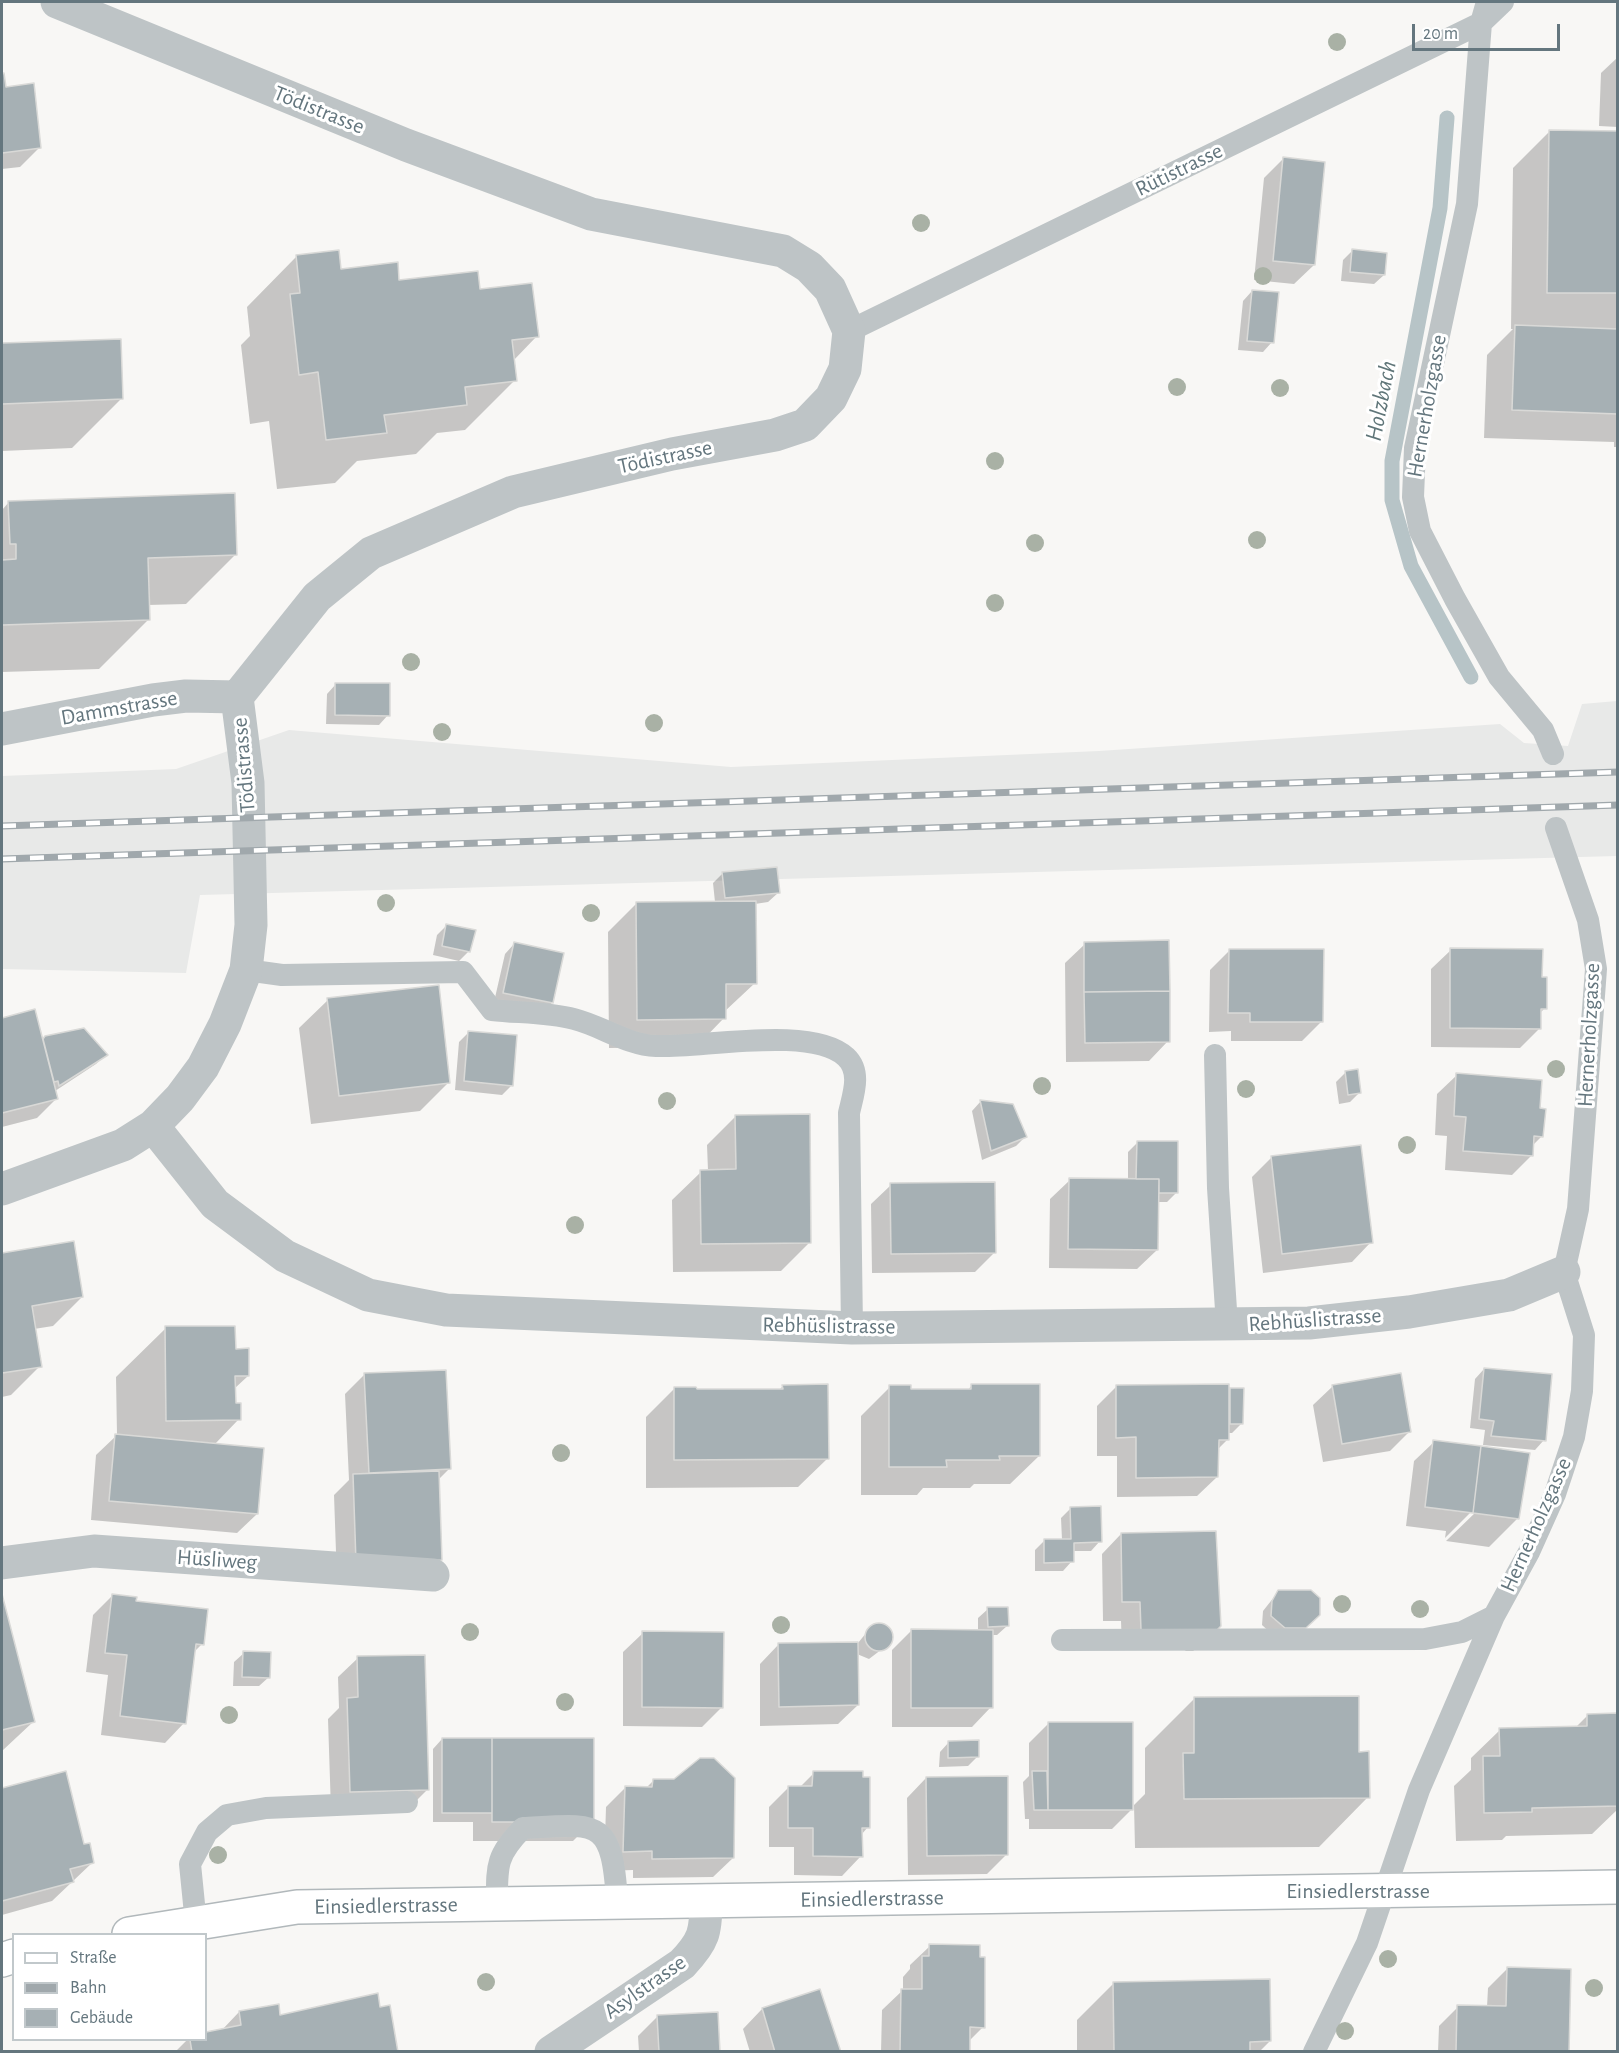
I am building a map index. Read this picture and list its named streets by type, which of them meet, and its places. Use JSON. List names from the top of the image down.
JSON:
{
  "streets": {
    "main road": ["Einsiedlerstrasse"],
    "street": [
      "Tödistrasse",
      "Dammstrasse",
      "Rebhüslistrasse",
      "Hüsliweg",
      "Asylstrasse"
    ],
    "lane": ["Rütistrasse", "Hernerholzgasse"]
  },
  "crossings": [
    ["Tödistrasse", "Rütistrasse"],
    ["Tödistrasse", "Dammstrasse"],
    ["Tödistrasse", "Rebhüslistrasse"],
    ["Rütistrasse", "Hernerholzgasse"],
    ["Hernerholzgasse", "Rebhüslistrasse"],
    ["Hernerholzgasse", "Einsiedlerstrasse"],
    ["Einsiedlerstrasse", "Asylstrasse"]
  ],
  "water": ["Holzbach"],
  "legend": ["Straße", "Bahn", "Gebäude"],
  "scale_bar": "20 m"
}
